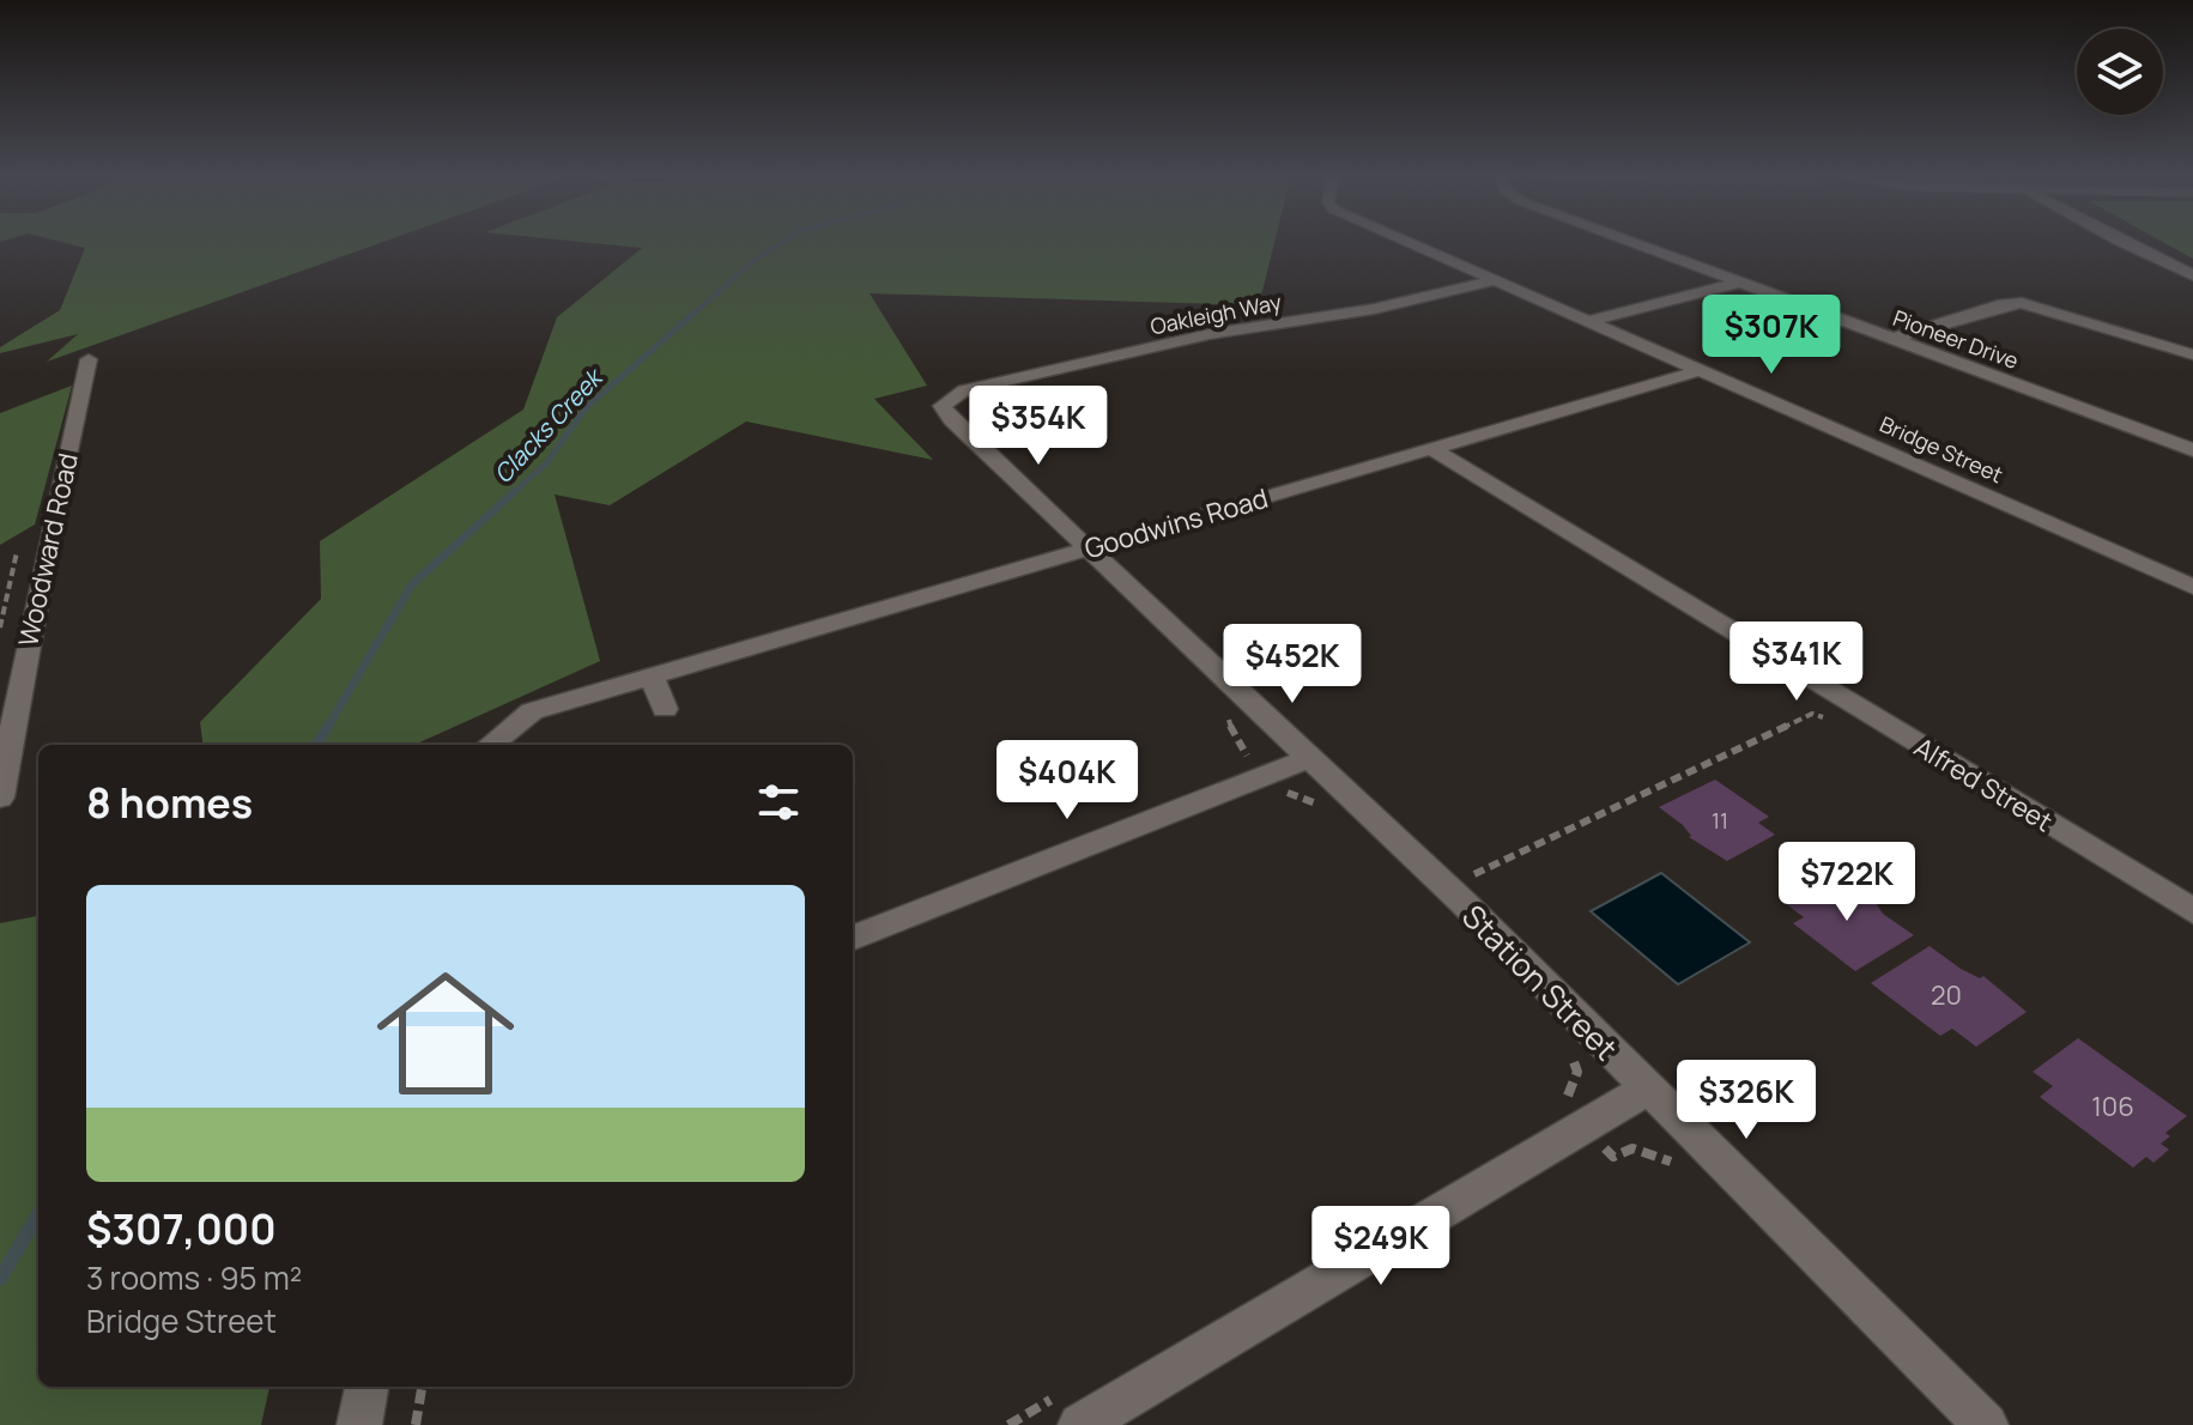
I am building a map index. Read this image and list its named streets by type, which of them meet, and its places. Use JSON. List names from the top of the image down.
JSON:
{
  "streets": {
    "street": [
      "Oakleigh Way",
      "Pioneer Drive",
      "Bridge Street",
      "Goodwins Road",
      "Woodward Road",
      "Alfred Street",
      "Station Street"
    ]
  },
  "crossings": [
    ["Oakleigh Way", "Bridge Street"],
    ["Oakleigh Way", "Station Street"],
    ["Bridge Street", "Goodwins Road"],
    ["Goodwins Road", "Alfred Street"],
    ["Goodwins Road", "Station Street"]
  ],
  "water": ["Clacks Creek"],
  "house_numbers": ["11", "20", "106"],
  "page": {
    "price": [
      "$307K",
      "$354K",
      "$341K",
      "$452K",
      "$404K",
      "$722K",
      "$326K",
      "$249K"
    ],
    "heading": "8 homes",
    "list": [
      {
        "name": "$307,000",
        "note": "3 rooms · 95 m² · Bridge Street"
      }
    ]
  }
}
